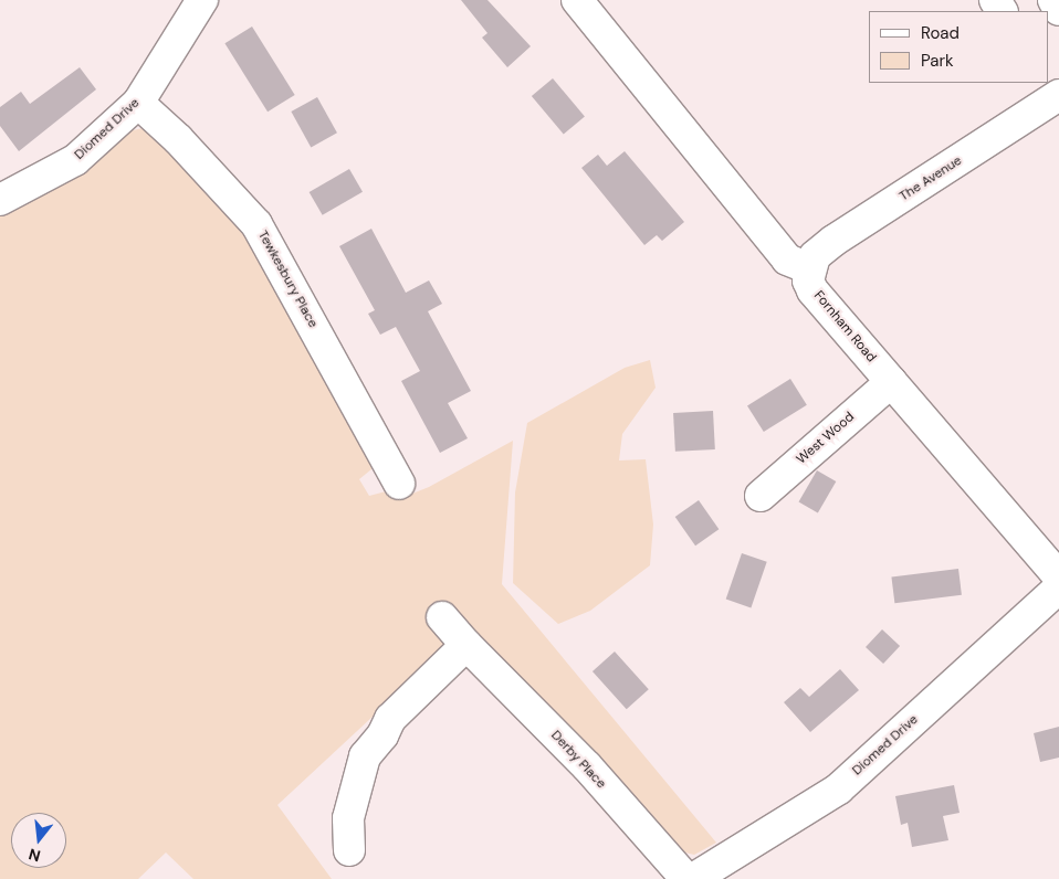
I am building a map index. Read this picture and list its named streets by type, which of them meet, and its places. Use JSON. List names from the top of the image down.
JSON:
{
  "streets": {
    "street": [
      "Diomed Drive",
      "The Avenue",
      "Tewkesbury Place",
      "Fornham Road",
      "West Wood",
      "Derby Place"
    ]
  },
  "crossings": [
    ["Diomed Drive", "Tewkesbury Place"],
    ["The Avenue", "Fornham Road"],
    ["Fornham Road", "West Wood"]
  ],
  "legend": ["Road", "Park"],
  "north": "bottom"
}
